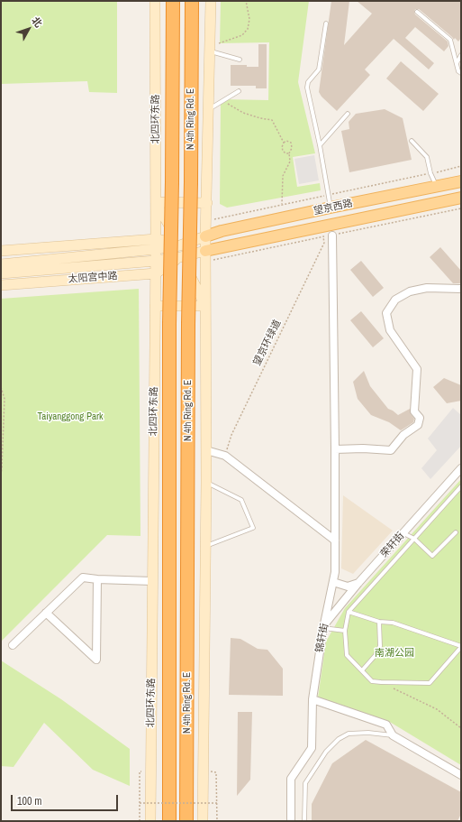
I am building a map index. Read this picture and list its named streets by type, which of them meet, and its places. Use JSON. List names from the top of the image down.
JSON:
{
  "streets": {
    "highway": ["N 4th Ring Rd. E"],
    "main road": ["望京西路"],
    "street": [
      "北四环东路",
      "太阳宫中路",
      "荣轩街",
      "锦轩街"
    ],
    "path": ["望京环绿道"]
  },
  "crossings": [
    ["北四环东路", "太阳宫中路"],
    ["荣轩街", "锦轩街"]
  ],
  "parks": ["Taiyanggong Park", "南湖公园"],
  "scale_bar": "100 m",
  "north": "top right"
}
